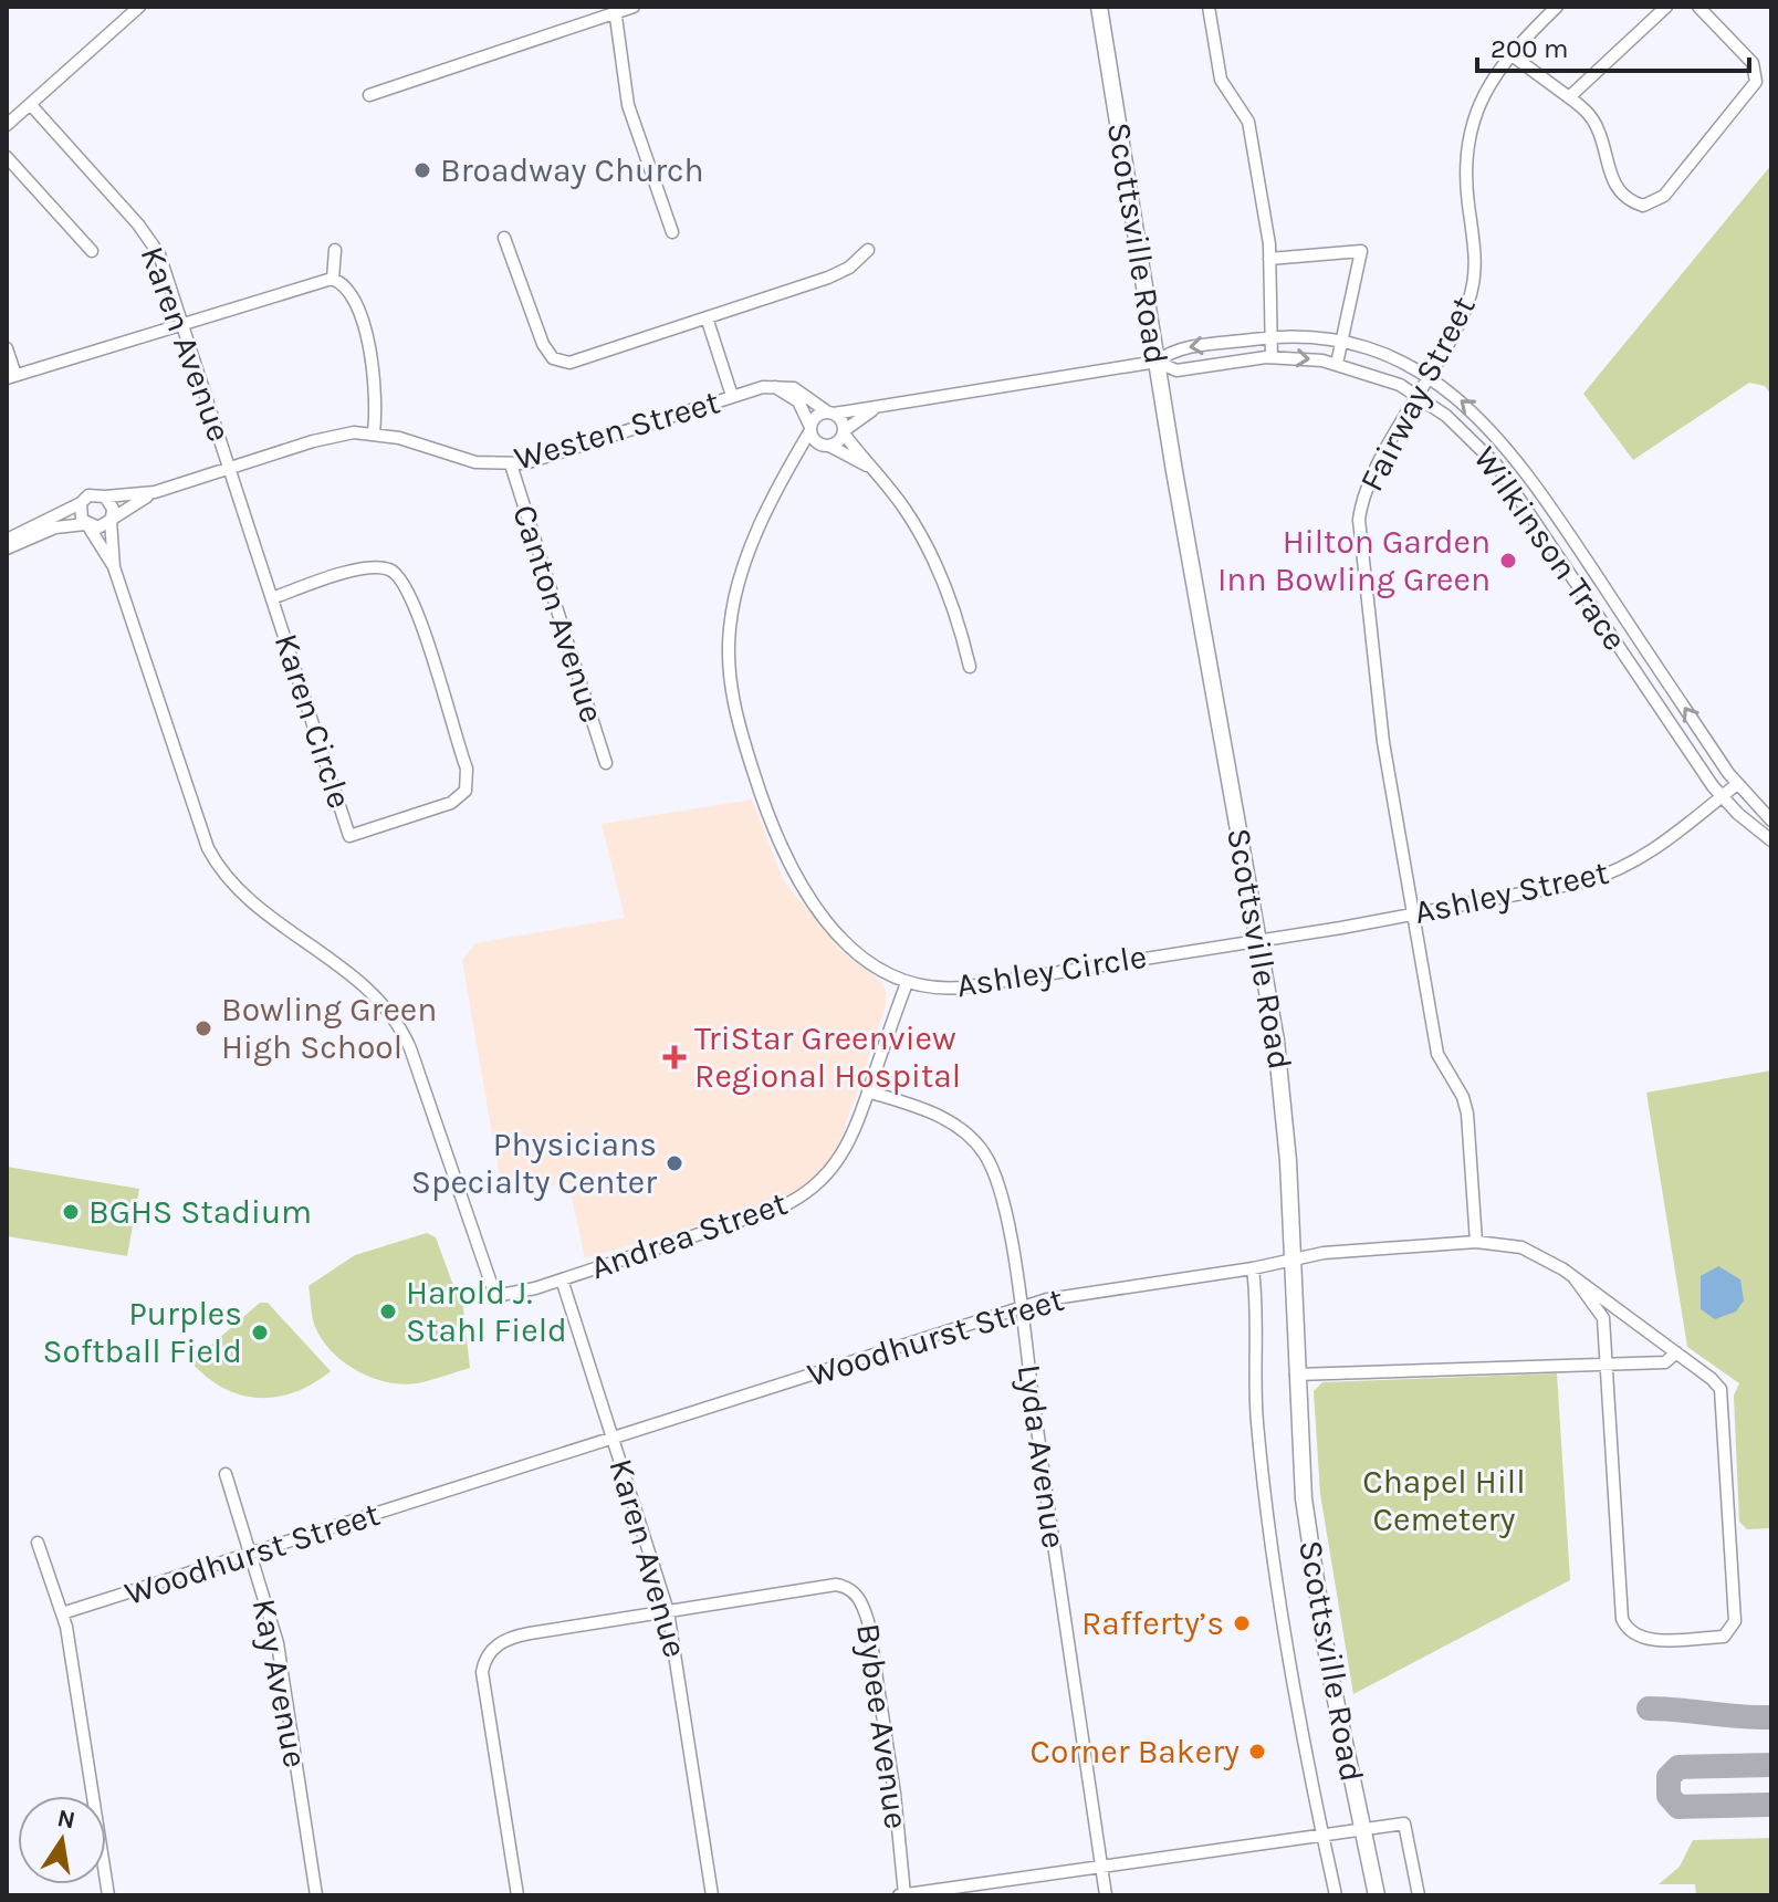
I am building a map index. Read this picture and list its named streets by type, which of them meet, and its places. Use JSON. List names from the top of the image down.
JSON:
{
  "streets": {
    "main road": ["Scottsville Road"],
    "street": [
      "Karen Avenue",
      "Fairway Street",
      "Westen Street",
      "Wilkinson Trace",
      "Canton Avenue",
      "Karen Circle",
      "Ashley Street",
      "Ashley Circle",
      "Andrea Street",
      "Woodhurst Street",
      "Lyda Avenue",
      "Kay Avenue",
      "Bybee Avenue"
    ]
  },
  "crossings": [
    ["Scottsville Road", "Wilkinson Trace"],
    ["Scottsville Road", "Ashley Street"],
    ["Scottsville Road", "Ashley Circle"],
    ["Scottsville Road", "Woodhurst Street"],
    ["Karen Avenue", "Westen Street"],
    ["Karen Avenue", "Karen Circle"],
    ["Karen Avenue", "Andrea Street"],
    ["Karen Avenue", "Woodhurst Street"],
    ["Karen Avenue", "Bybee Avenue"],
    ["Fairway Street", "Wilkinson Trace"],
    ["Fairway Street", "Ashley Street"],
    ["Fairway Street", "Woodhurst Street"],
    ["Westen Street", "Canton Avenue"],
    ["Westen Street", "Karen Circle"],
    ["Wilkinson Trace", "Ashley Street"],
    ["Ashley Street", "Ashley Circle"],
    ["Ashley Circle", "Andrea Street"],
    ["Andrea Street", "Lyda Avenue"],
    ["Woodhurst Street", "Lyda Avenue"],
    ["Woodhurst Street", "Kay Avenue"]
  ],
  "parks": ["Chapel Hill Cemetery"],
  "places": {
    "other": [
      "Broadway Church",
      "Hilton Garden Inn Bowling Green",
      "Bowling Green High School",
      "Physicians Specialty Center",
      "BGHS Stadium",
      "Harold J. Stahl Field",
      "Purples Softball Field",
      "Rafferty’s",
      "Corner Bakery"
    ],
    "health": ["TriStar Greenview Regional Hospital"]
  },
  "scale_bar": "200 m",
  "north": "top"
}
